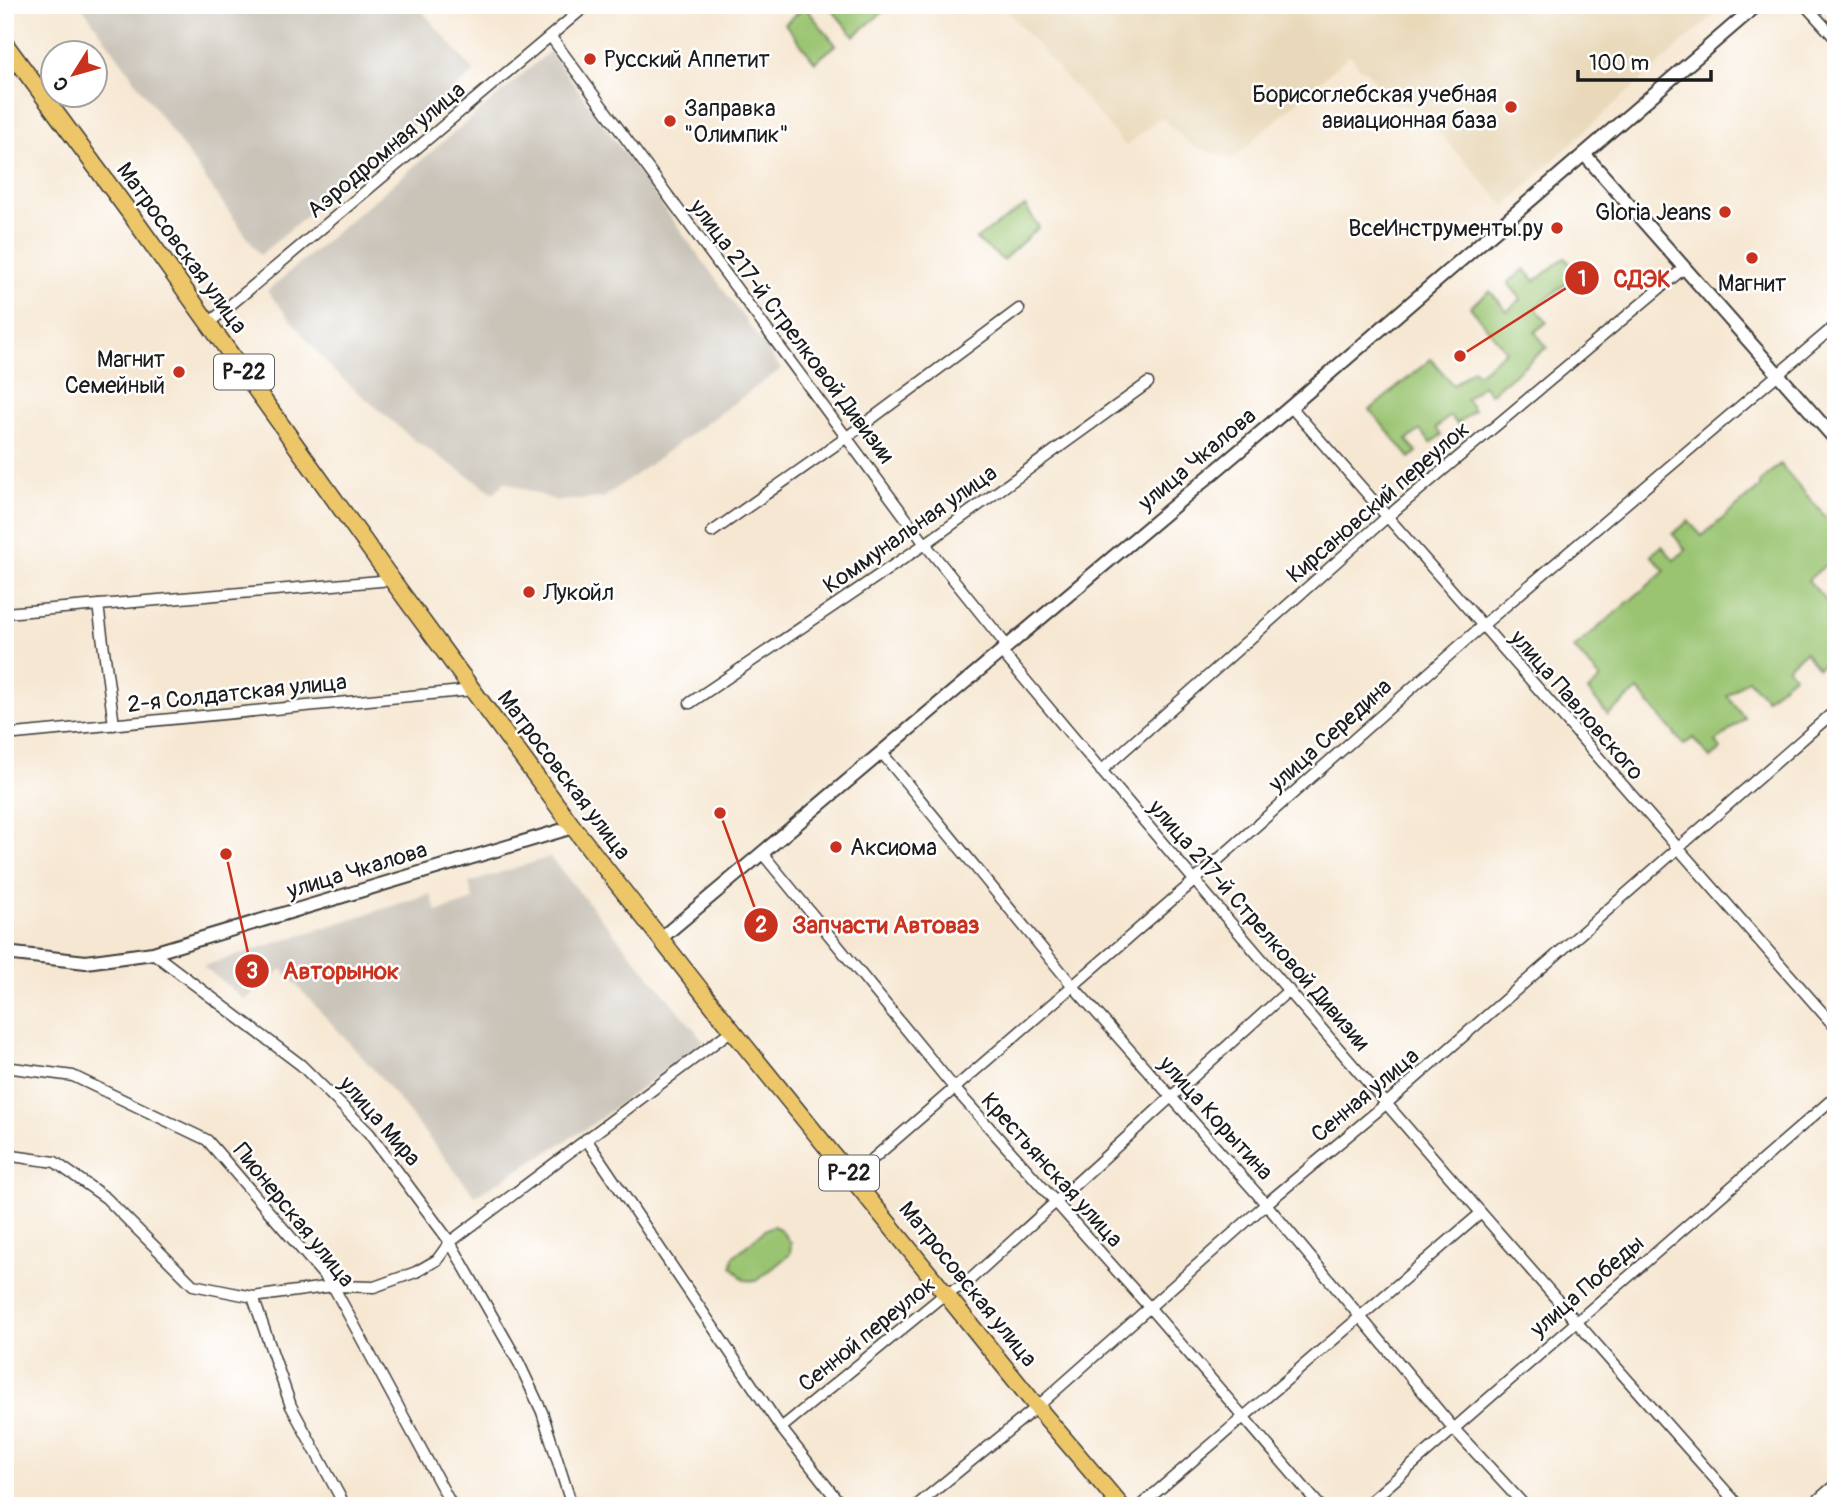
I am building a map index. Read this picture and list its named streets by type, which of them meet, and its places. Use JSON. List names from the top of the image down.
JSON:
{
  "streets": {
    "highway": ["Матросовская улица", "Р-22"],
    "street": [
      "Аэродромная улица",
      "улица 217-й Стрелковой Дивизии",
      "улица Чкалова",
      "Кирсановский переулок",
      "Коммунальная улица",
      "2-я Солдатская улица",
      "улица Павловского",
      "улица Середина",
      "Сенная улица",
      "улица Корытина",
      "улица Мира",
      "Крестьянская улица",
      "Пионерская улица",
      "улица Победы",
      "Сенной переулок"
    ]
  },
  "crossings": [
    ["Аэродромная улица", "Матросовская улица"],
    ["Аэродромная улица", "улица 217-й Стрелковой Дивизии"],
    ["Матросовская улица", "улица Чкалова"],
    ["Матросовская улица", "2-я Солдатская улица"],
    ["Матросовская улица", "улица Середина"],
    ["Матросовская улица", "Сенная улица"],
    ["Матросовская улица", "Сенной переулок"],
    ["улица 217-й Стрелковой Дивизии", "улица Чкалова"],
    ["улица 217-й Стрелковой Дивизии", "Кирсановский переулок"],
    ["улица 217-й Стрелковой Дивизии", "Коммунальная улица"],
    ["улица 217-й Стрелковой Дивизии", "улица Середина"],
    ["улица 217-й Стрелковой Дивизии", "Сенная улица"],
    ["улица 217-й Стрелковой Дивизии", "улица Победы"],
    ["улица 217-й Стрелковой Дивизии", "Сенной переулок"],
    ["улица Чкалова", "улица Павловского"],
    ["улица Чкалова", "улица Корытина"],
    ["улица Чкалова", "улица Мира"],
    ["улица Чкалова", "Крестьянская улица"],
    ["Кирсановский переулок", "улица Павловского"],
    ["улица Павловского", "улица Середина"],
    ["улица Павловского", "Сенная улица"],
    ["улица Середина", "улица Корытина"],
    ["улица Середина", "Крестьянская улица"],
    ["Сенная улица", "улица Корытина"],
    ["Сенная улица", "Крестьянская улица"],
    ["улица Корытина", "улица Победы"],
    ["улица Корытина", "Сенной переулок"],
    ["Крестьянская улица", "Сенной переулок"]
  ],
  "places": [
    "Русский Аппетит",
    "Борисоглебская учебная авиационная база",
    "Заправка \"Олимпик\"",
    "Gloria Jeans",
    "ВсеИнструменты.ру",
    "Магнит",
    "СДЭК",
    "Магнит Семейный",
    "Лукойл",
    "Запчасти Автоваз",
    "Аксиома",
    "Авторынок"
  ],
  "scale_bar": "100 m",
  "north": "bottom left"
}
